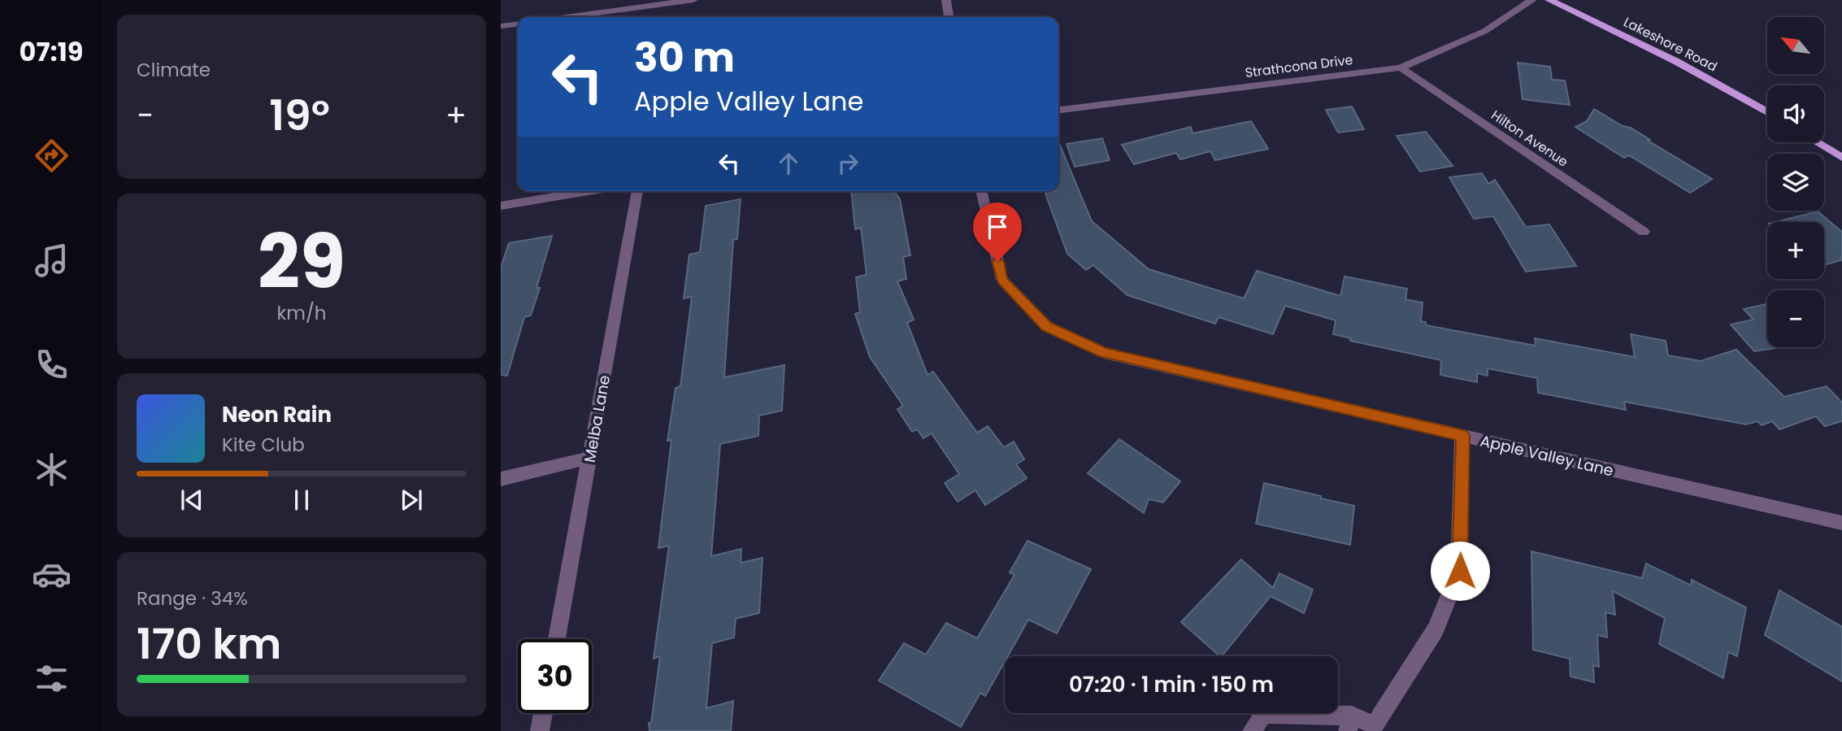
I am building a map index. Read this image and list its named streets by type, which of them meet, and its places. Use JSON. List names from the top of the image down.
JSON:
{
  "streets": {
    "main road": ["Lakeshore Road"],
    "street": [
      "Strathcona Drive",
      "Hilton Avenue",
      "Melba Lane",
      "Apple Valley Lane"
    ]
  },
  "crossings": [
    ["Strathcona Drive", "Hilton Avenue"]
  ],
  "north": "top left",
  "page": {
    "tabs": "07:19",
    "tile": [
      "Climate",
      ["29", "km/h"],
      ["Range · 34%", "170 km"]
    ],
    "map_buttons": ["+", "−"],
    "turn": ["30 m", "Apple Valley Lane"],
    "heat": ["−", "19°", "+"],
    "song": ["Neon Rain", "Kite Club"],
    "limit": "30",
    "trip": "07:20 · 1 min · 150 m"
  }
}
